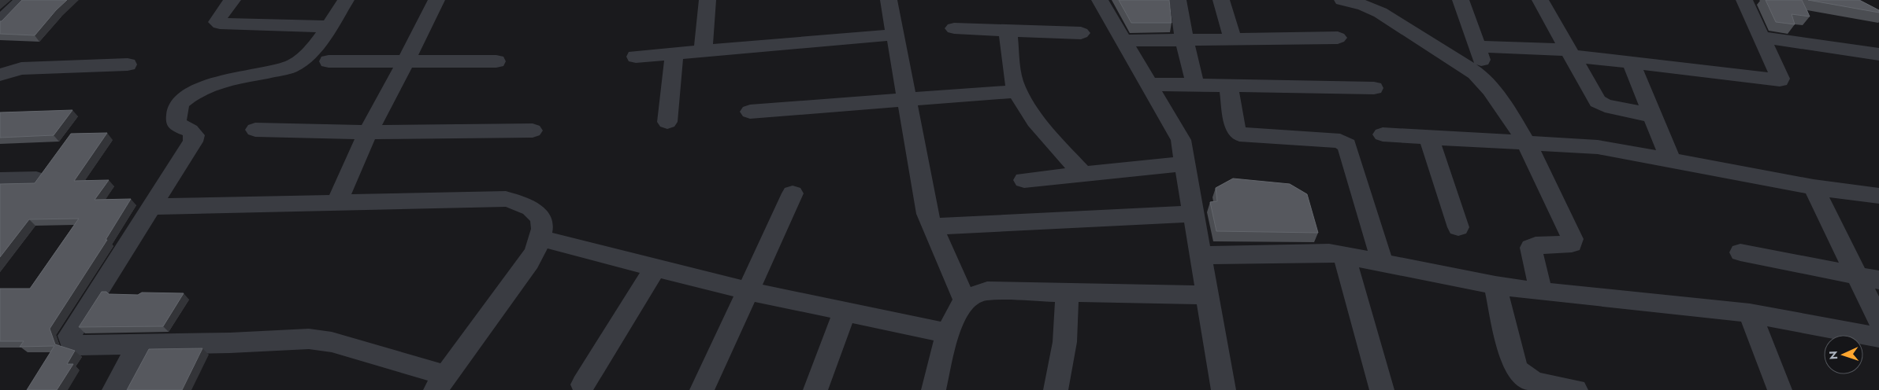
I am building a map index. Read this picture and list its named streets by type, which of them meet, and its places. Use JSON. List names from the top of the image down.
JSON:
{
  "north": "left"
}
